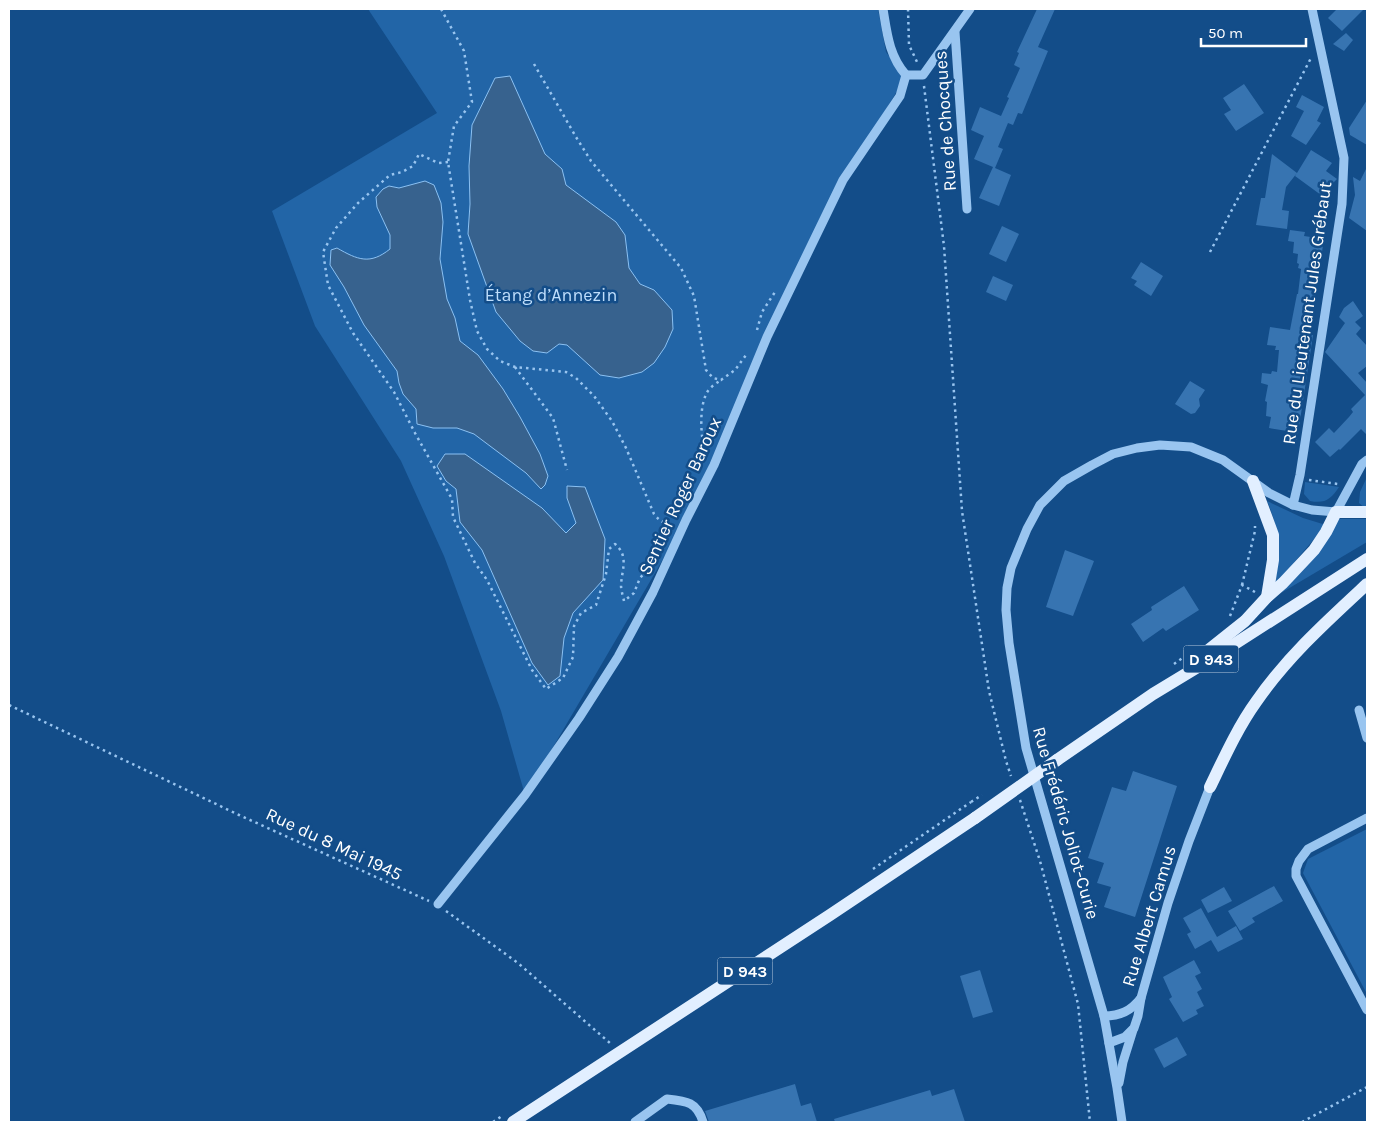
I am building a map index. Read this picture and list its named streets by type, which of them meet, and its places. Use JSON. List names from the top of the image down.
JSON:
{
  "streets": {
    "main road": ["D 943"],
    "street": [
      "Rue de Chocques",
      "Rue du Lieutenant Jules Grébaut",
      "Sentier Roger Baroux",
      "Rue Frédéric Joliot-Curie",
      "Rue Albert Camus"
    ],
    "path": ["Rue du 8 Mai 1945"]
  },
  "crossings": [
    ["Rue de Chocques", "Sentier Roger Baroux"],
    ["Rue du Lieutenant Jules Grébaut", "Rue Frédéric Joliot-Curie"],
    ["Sentier Roger Baroux", "Rue du 8 Mai 1945"],
    ["D 943", "Rue du 8 Mai 1945"],
    ["Rue Frédéric Joliot-Curie", "Rue Albert Camus"]
  ],
  "parks": ["Étang d’Annezin"],
  "scale_bar": "50 m"
}
